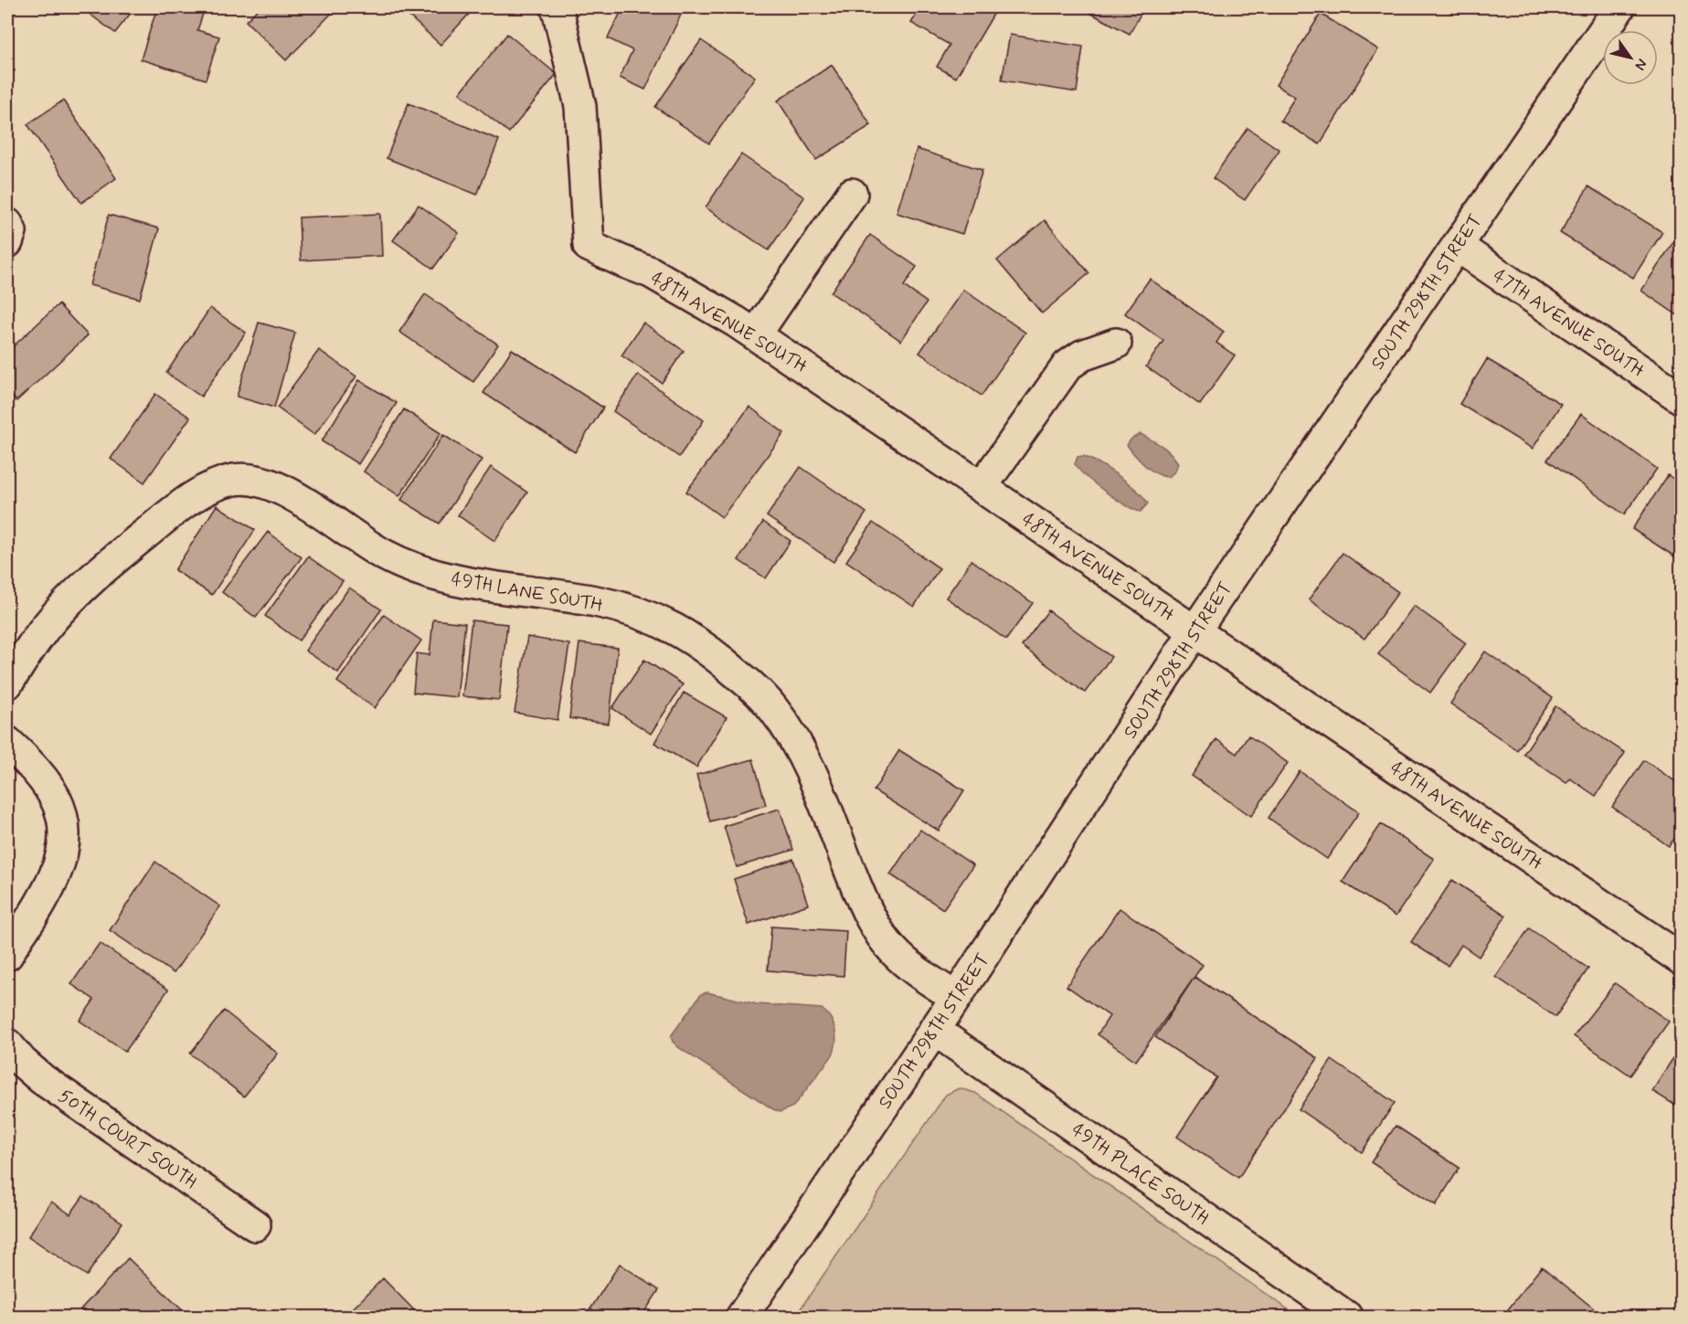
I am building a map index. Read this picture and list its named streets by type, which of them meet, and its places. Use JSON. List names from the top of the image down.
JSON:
{
  "streets": {
    "street": [
      "SOUTH 298TH STREET",
      "48TH AVENUE SOUTH",
      "47TH AVENUE SOUTH",
      "49TH LANE SOUTH",
      "50TH COURT SOUTH",
      "49TH PLACE SOUTH"
    ]
  },
  "crossings": [
    ["SOUTH 298TH STREET", "48TH AVENUE SOUTH"],
    ["SOUTH 298TH STREET", "47TH AVENUE SOUTH"],
    ["SOUTH 298TH STREET", "49TH LANE SOUTH"],
    ["SOUTH 298TH STREET", "49TH PLACE SOUTH"]
  ],
  "north": "bottom right"
}
